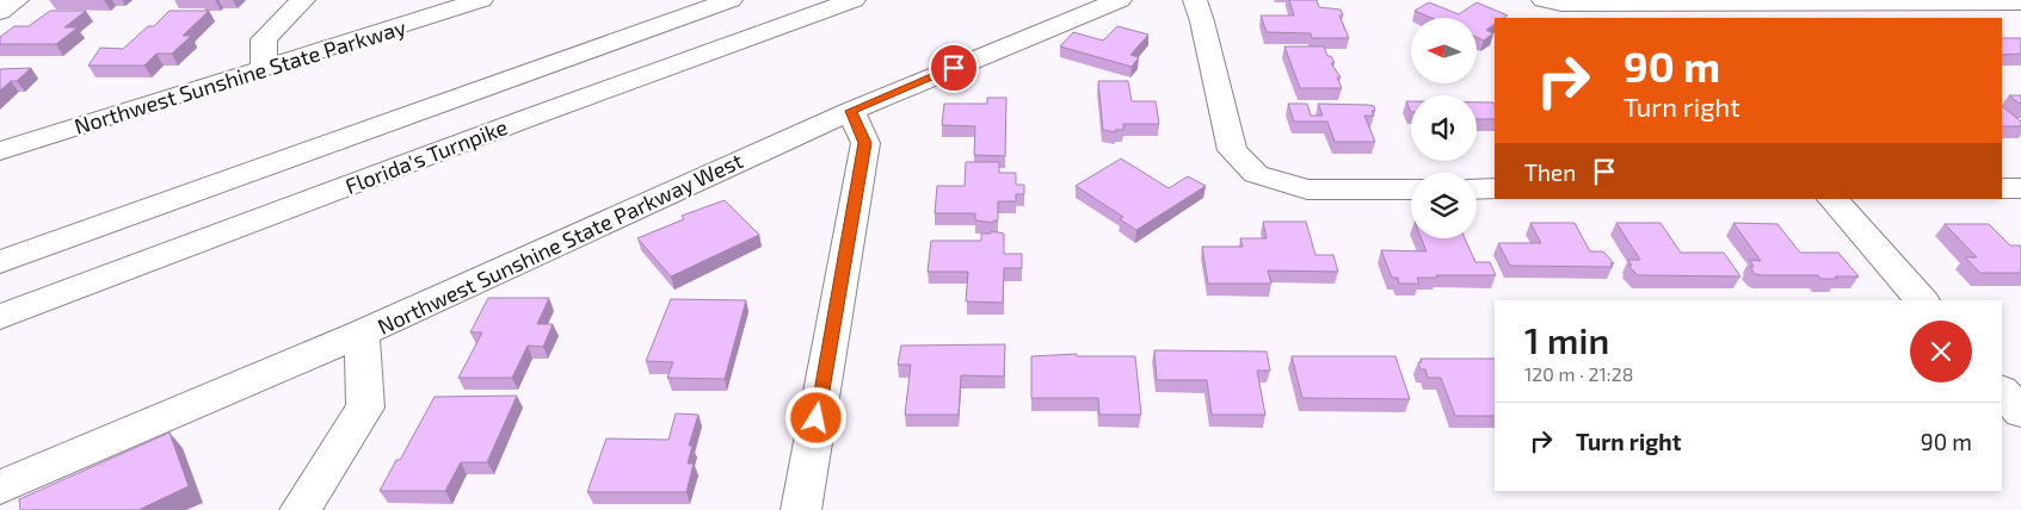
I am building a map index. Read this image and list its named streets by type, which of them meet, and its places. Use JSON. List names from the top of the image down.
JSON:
{
  "streets": {
    "main road": ["Northwest Sunshine State Parkway", "Florida's Turnpike", "Northwest Sunshine State Parkway West"]
  },
  "north": "left",
  "page": {
    "turn": ["90 m", "Turn right"],
    "then": "Then",
    "heading": ["1 min", "120 m · 21:28"],
    "list": [
      {
        "name": "Turn right",
        "value": "90 m"
      }
    ]
  }
}
